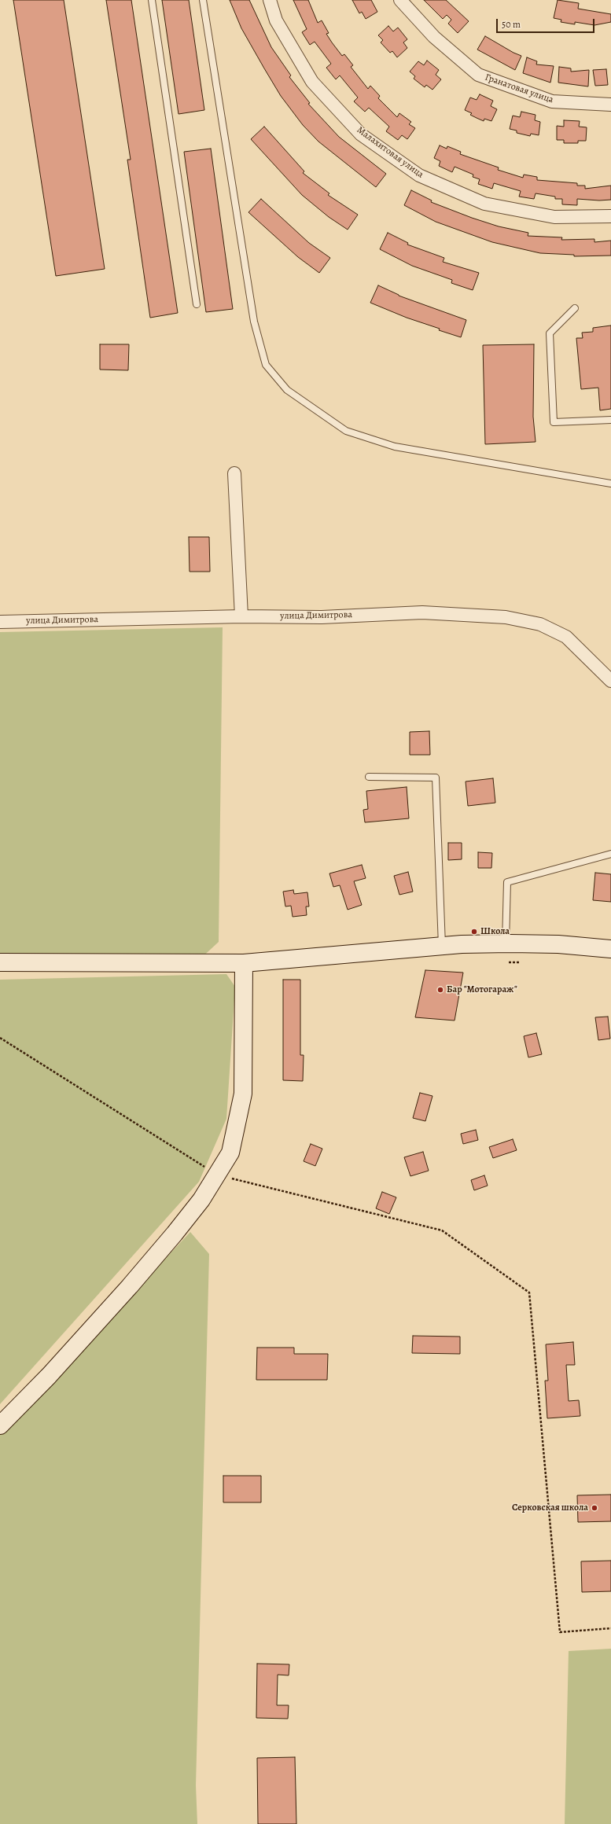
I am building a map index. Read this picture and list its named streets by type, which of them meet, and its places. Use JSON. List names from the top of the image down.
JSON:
{
  "streets": {
    "street": ["Гранатовая улица", "Малахитовая улица", "улица Димитрова"]
  },
  "places": ["Школа", "Бар \"Мотогараж\"", "Серковская школа"],
  "scale_bar": "50 m"
}
